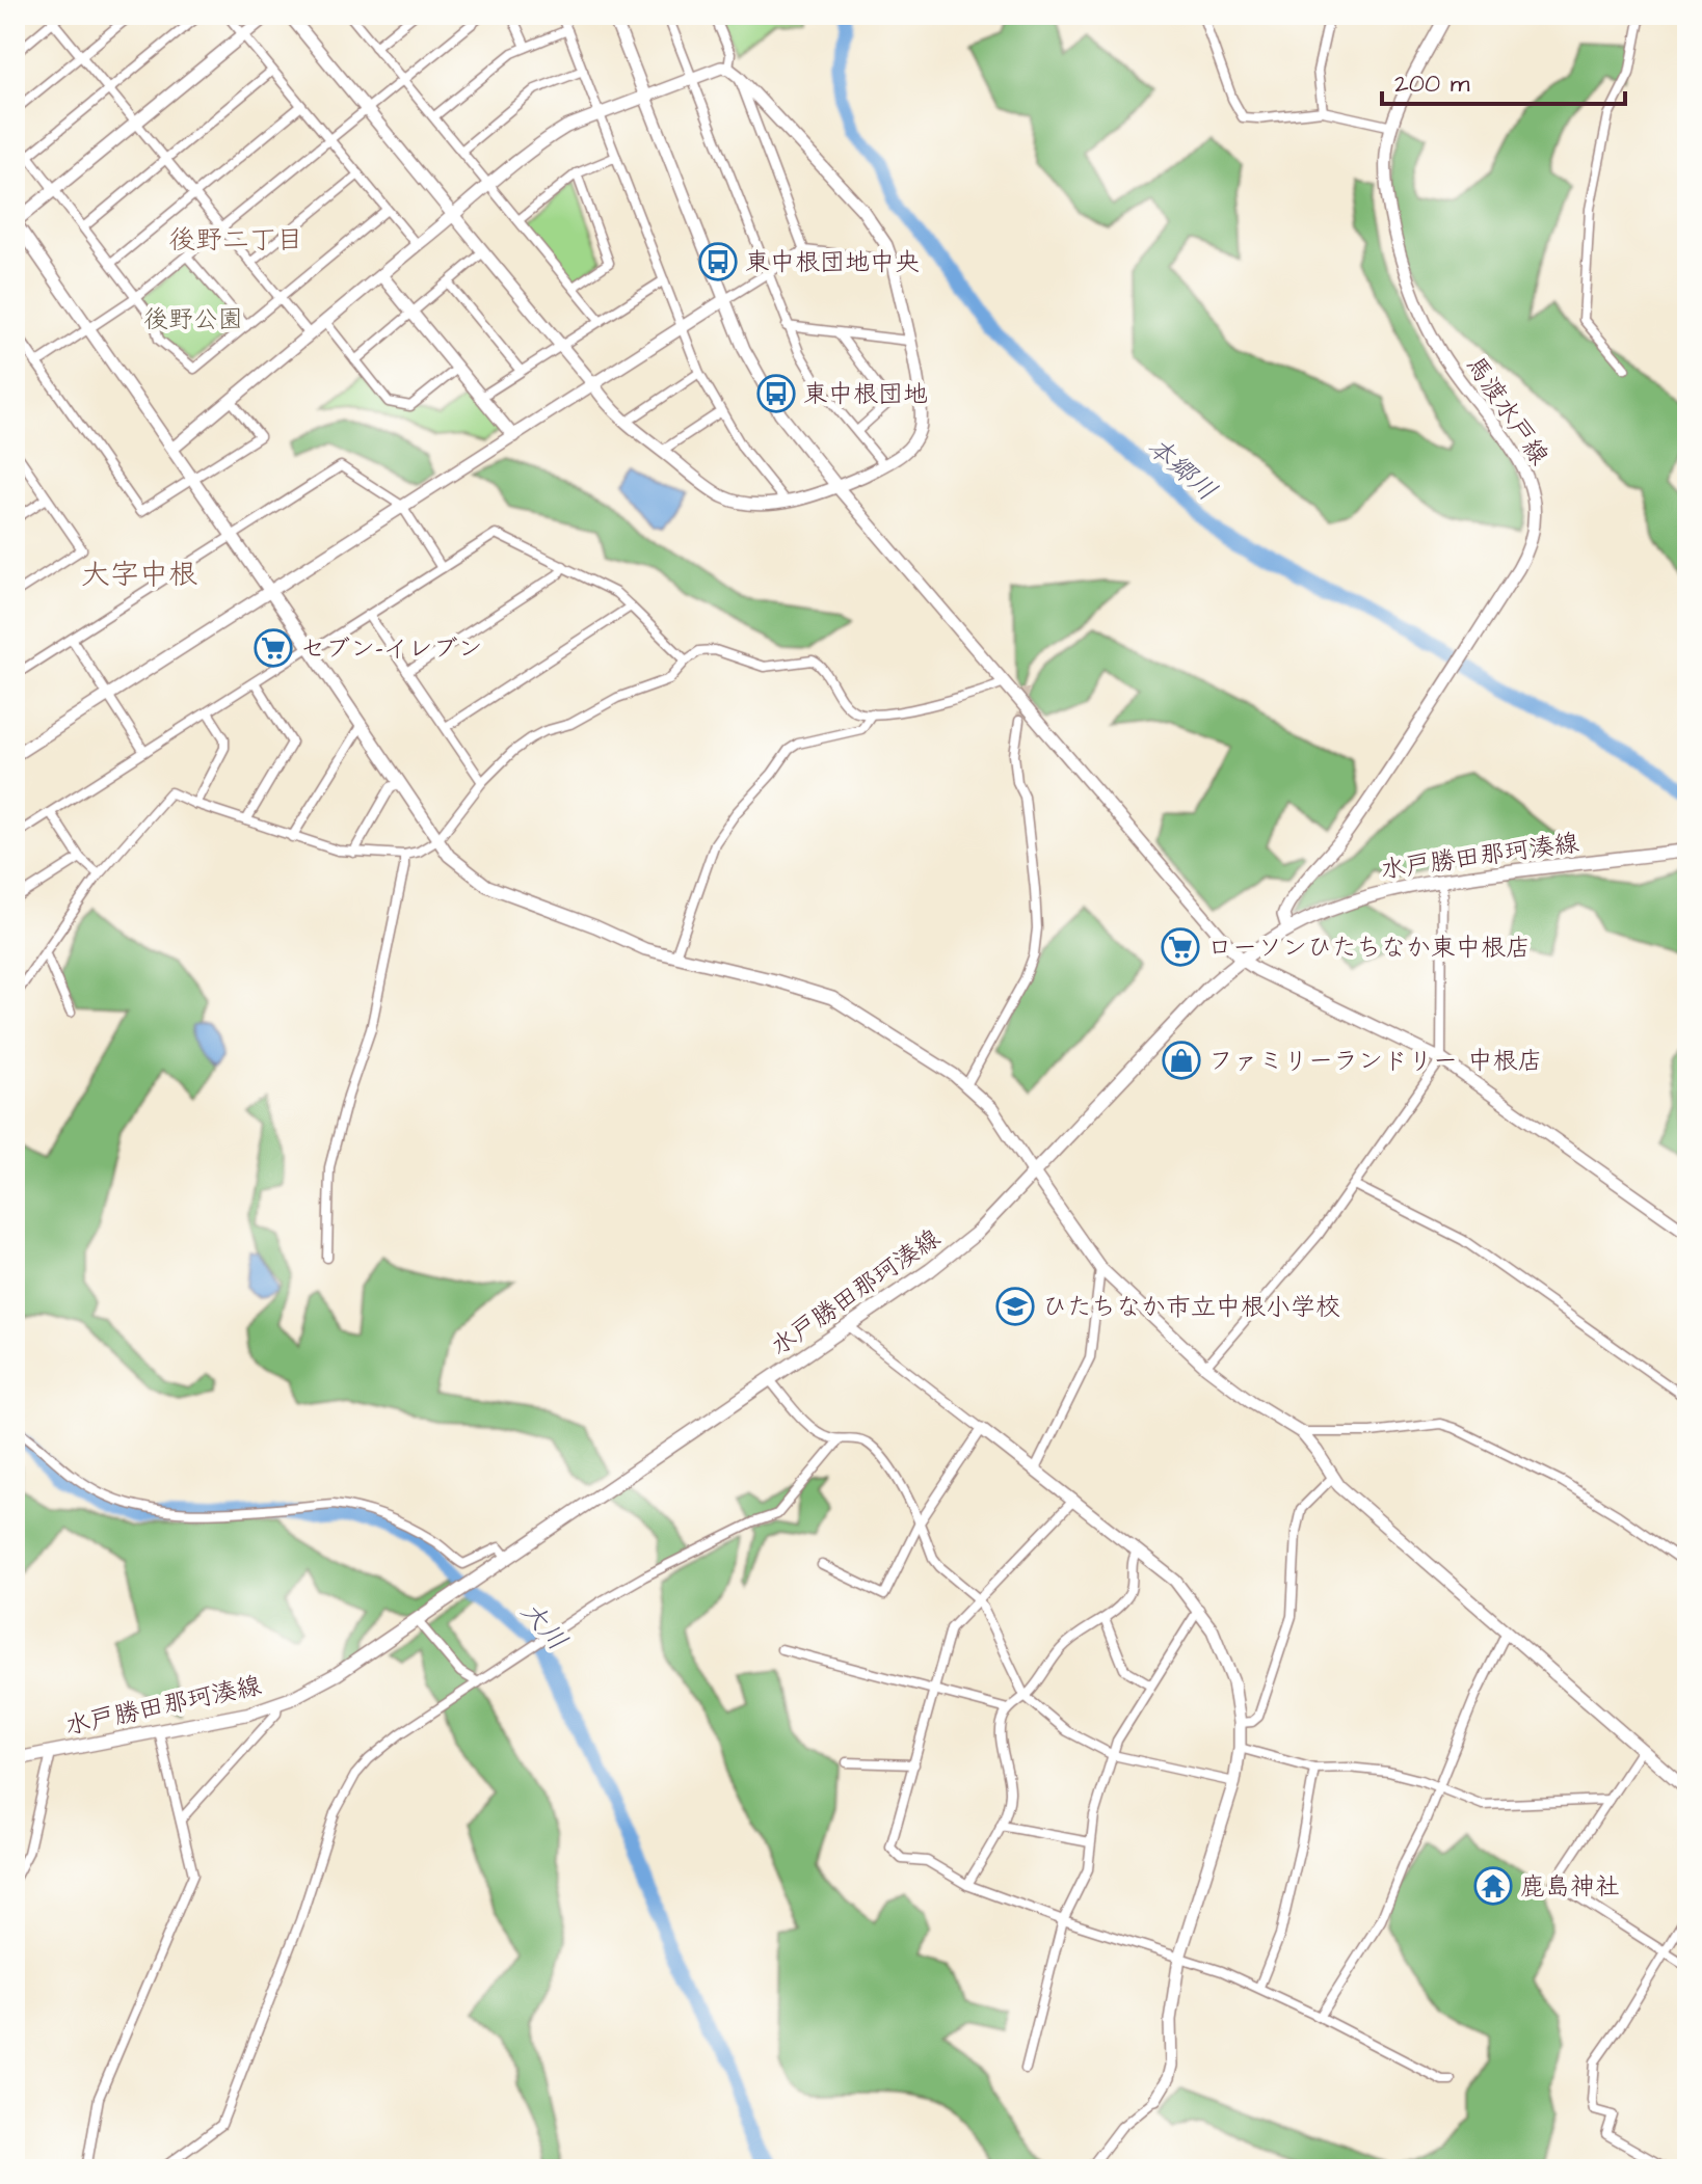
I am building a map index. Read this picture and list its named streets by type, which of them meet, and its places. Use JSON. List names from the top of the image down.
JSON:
{
  "streets": {
    "main road": ["水戸勝田那珂湊線"],
    "street": ["馬渡水戸線"]
  },
  "crossings": [
    ["馬渡水戸線", "水戸勝田那珂湊線"]
  ],
  "districts": ["後野二丁目", "大字中根"],
  "water": ["本郷川", "大川"],
  "parks": ["後野公園"],
  "places": {
    "bus stop": ["東中根団地中央", "東中根団地"],
    "supermarket": ["セブン-イレブン", "ローソンひたちなか東中根店"],
    "shop": ["ファミリーランドリー 中根店"],
    "school or university": ["ひたちなか市立中根小学校"],
    "temple": ["鹿島神社"]
  },
  "scale_bar": "200 m"
}
